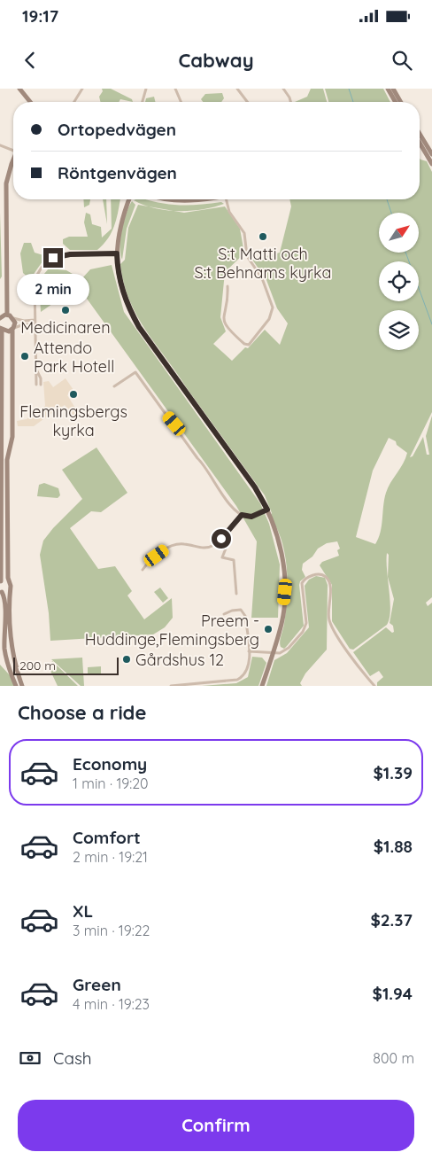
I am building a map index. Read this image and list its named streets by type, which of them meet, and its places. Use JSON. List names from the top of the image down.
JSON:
{
  "places": [
    "S:t Matti och S:t Behnams kyrka",
    "Medicinaren",
    "Attendo Park Hotell",
    "Flemingsbergs kyrka",
    "Preem - Huddinge,Flemingsberg",
    "Gårdshus 12"
  ],
  "scale_bar": "200 m",
  "north": "top right",
  "page": {
    "status": "19:17",
    "header": "Cabway",
    "banner": ["Ortopedvägen", "Röntgenvägen"],
    "bubble": "2 min",
    "scale": "200 m",
    "heading": "Choose a ride",
    "list": [
      {
        "name": "Economy",
        "note": "1 min · 19:20",
        "value": "$1.39"
      },
      {
        "name": "Comfort",
        "note": "2 min · 19:21",
        "value": "$1.88"
      },
      {
        "name": "XL",
        "note": "3 min · 19:22",
        "value": "$2.37"
      },
      {
        "name": "Green",
        "note": "4 min · 19:23",
        "value": "$1.94"
      }
    ],
    "pay": ["Cash", "800 m"],
    "buttons": "Confirm"
  }
}
